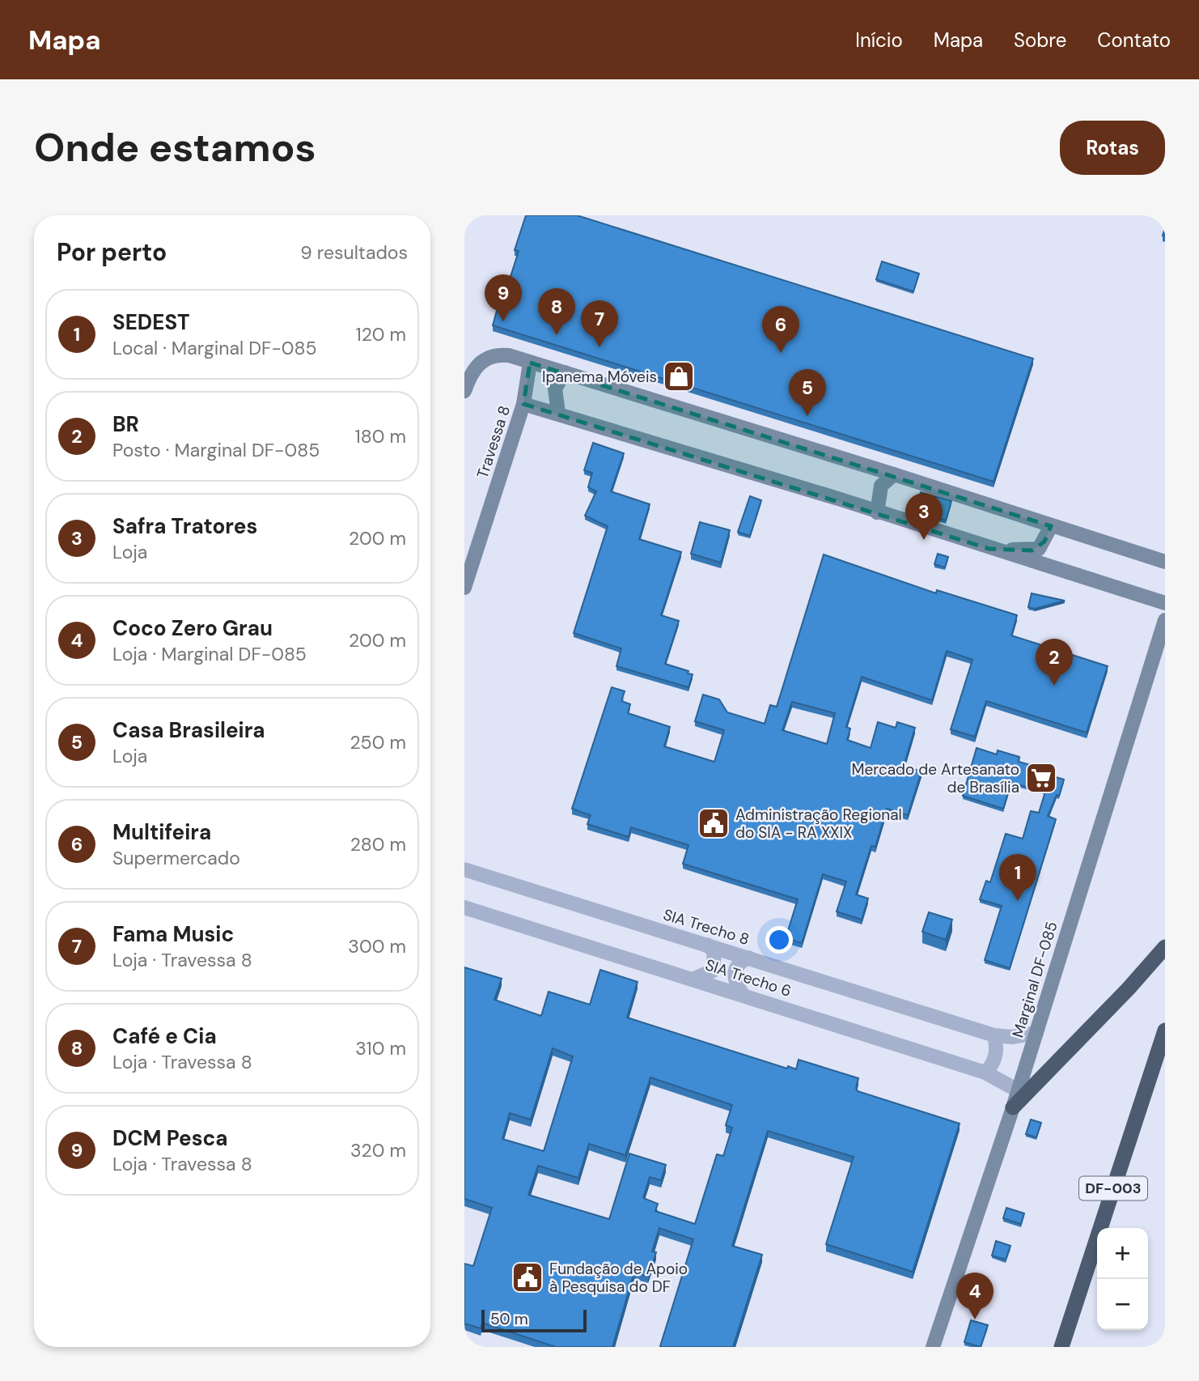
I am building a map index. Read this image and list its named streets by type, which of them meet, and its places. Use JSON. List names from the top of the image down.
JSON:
{
  "streets": {
    "highway": ["DF-003"],
    "main road": ["Travessa 8", "Marginal DF-085"],
    "street": ["SIA Trecho 8", "SIA Trecho 6"]
  },
  "crossings": [
    ["SIA Trecho 8", "Marginal DF-085"],
    ["SIA Trecho 6", "Marginal DF-085"]
  ],
  "places": {
    "shop": ["Ipanema Móveis"],
    "supermarket": ["Mercado de Artesanato de Brasília"],
    "public building": ["Administração Regional do SIA - RA XXIX", "Fundação de Apoio à Pesquisa do DF"]
  },
  "scale_bar": "50 m",
  "page": {
    "header": "Mapa",
    "nav": [
      "Início",
      "Mapa",
      "Sobre",
      "Contato"
    ],
    "buttons": "Rotas",
    "title": "Onde estamos",
    "heading": ["Por perto", "9 resultados"],
    "pins": [
      "9",
      "8",
      "7",
      "6",
      "5",
      "3",
      "2",
      "1",
      "4"
    ],
    "list": [
      {
        "mark": "1",
        "name": "SEDEST",
        "note": "Local · Marginal DF-085",
        "value": "120 m"
      },
      {
        "mark": "2",
        "name": "BR",
        "note": "Posto · Marginal DF-085",
        "value": "180 m"
      },
      {
        "mark": "3",
        "name": "Safra Tratores",
        "note": "Loja",
        "value": "200 m"
      },
      {
        "mark": "4",
        "name": "Coco Zero Grau",
        "note": "Loja · Marginal DF-085",
        "value": "200 m"
      },
      {
        "mark": "5",
        "name": "Casa Brasileira",
        "note": "Loja",
        "value": "250 m"
      },
      {
        "mark": "6",
        "name": "Multifeira",
        "note": "Supermercado",
        "value": "280 m"
      },
      {
        "mark": "7",
        "name": "Fama Music",
        "note": "Loja · Travessa 8",
        "value": "300 m"
      },
      {
        "mark": "8",
        "name": "Café e Cia",
        "note": "Loja · Travessa 8",
        "value": "310 m"
      },
      {
        "mark": "9",
        "name": "DCM Pesca",
        "note": "Loja · Travessa 8",
        "value": "320 m"
      }
    ],
    "map_buttons": ["+", "−"],
    "scale": "50 m"
  }
}
